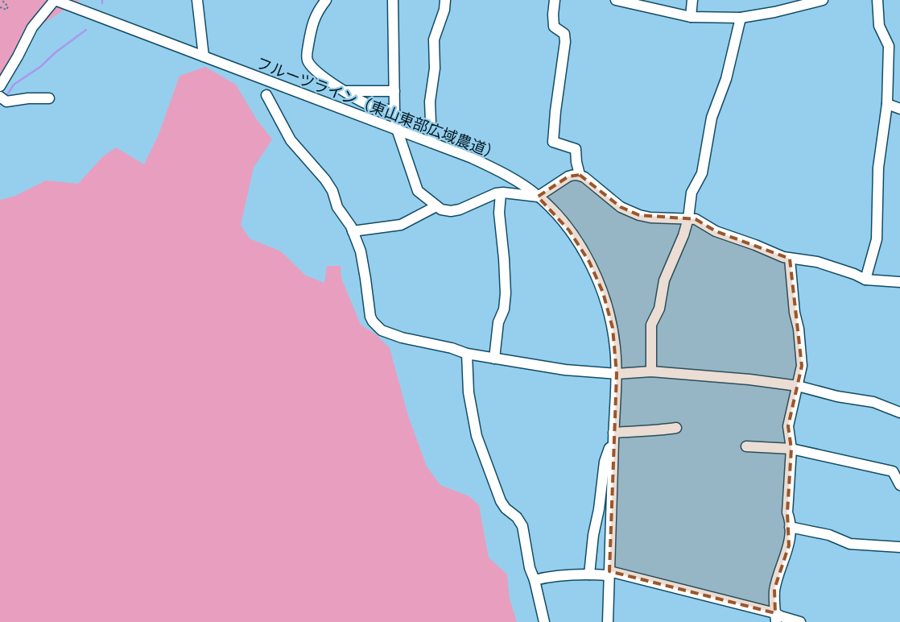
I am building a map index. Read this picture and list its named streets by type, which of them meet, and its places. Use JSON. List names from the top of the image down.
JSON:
{
  "streets": {
    "street": ["フルーツライン（東山東部広域農道）"]
  }
}
